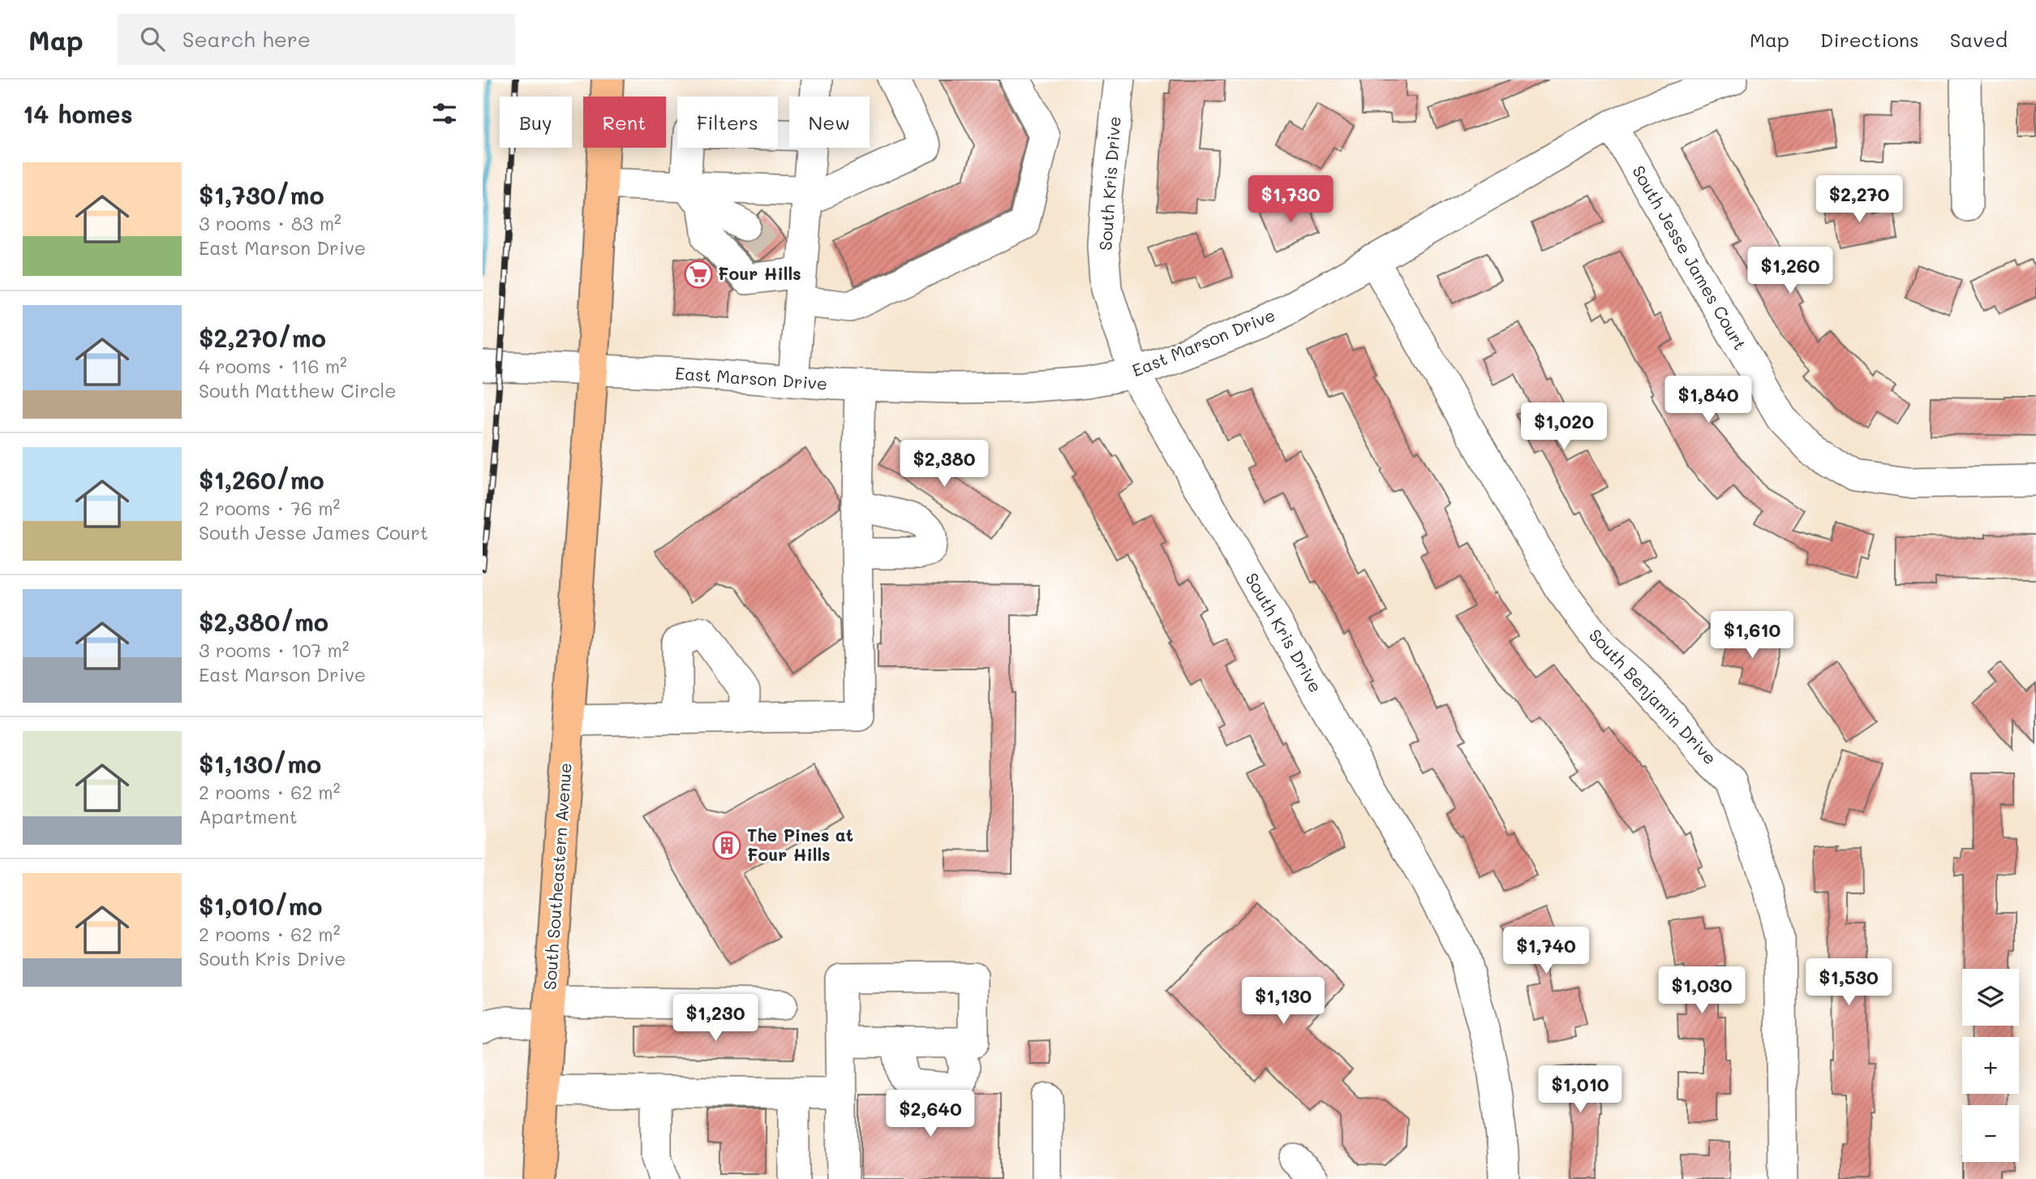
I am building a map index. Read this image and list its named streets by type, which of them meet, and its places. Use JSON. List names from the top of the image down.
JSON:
{
  "streets": {
    "main road": ["South Southeastern Avenue"],
    "street": [
      "South Kris Drive",
      "South Jesse James Court",
      "East Marson Drive",
      "South Benjamin Drive"
    ]
  },
  "crossings": [
    ["South Kris Drive", "East Marson Drive"],
    ["South Jesse James Court", "East Marson Drive"],
    ["East Marson Drive", "South Benjamin Drive"],
    ["East Marson Drive", "South Southeastern Avenue"]
  ],
  "places": {
    "supermarket": ["Four Hills"],
    "building": ["The Pines at Four Hills"]
  },
  "page": {
    "header": "Map",
    "search": "Search here",
    "nav": ["Map", "Directions", "Saved"],
    "heading": "14 homes",
    "chip": [
      "Buy",
      "Rent",
      "Filters",
      "New"
    ],
    "list": [
      {
        "name": "$1,730/mo",
        "note": "3 rooms · 83 m² · East Marson Drive"
      },
      {
        "name": "$2,270/mo",
        "note": "4 rooms · 116 m² · South Matthew Circle"
      },
      {
        "name": "$1,260/mo",
        "note": "2 rooms · 76 m² · South Jesse James Court"
      },
      {
        "name": "$2,380/mo",
        "note": "3 rooms · 107 m² · East Marson Drive"
      },
      {
        "name": "$1,130/mo",
        "note": "2 rooms · 62 m² · Apartment"
      },
      {
        "name": "$1,010/mo",
        "note": "2 rooms · 62 m² · South Kris Drive"
      }
    ],
    "price": [
      "$1,730",
      "$2,270",
      "$1,260",
      "$1,840",
      "$1,020",
      "$2,380",
      "$1,610",
      "$1,740",
      "$1,530",
      "$1,030",
      "$1,130",
      "$1,230",
      "$1,010",
      "$2,640"
    ],
    "map_buttons": ["+", "−"]
  }
}
